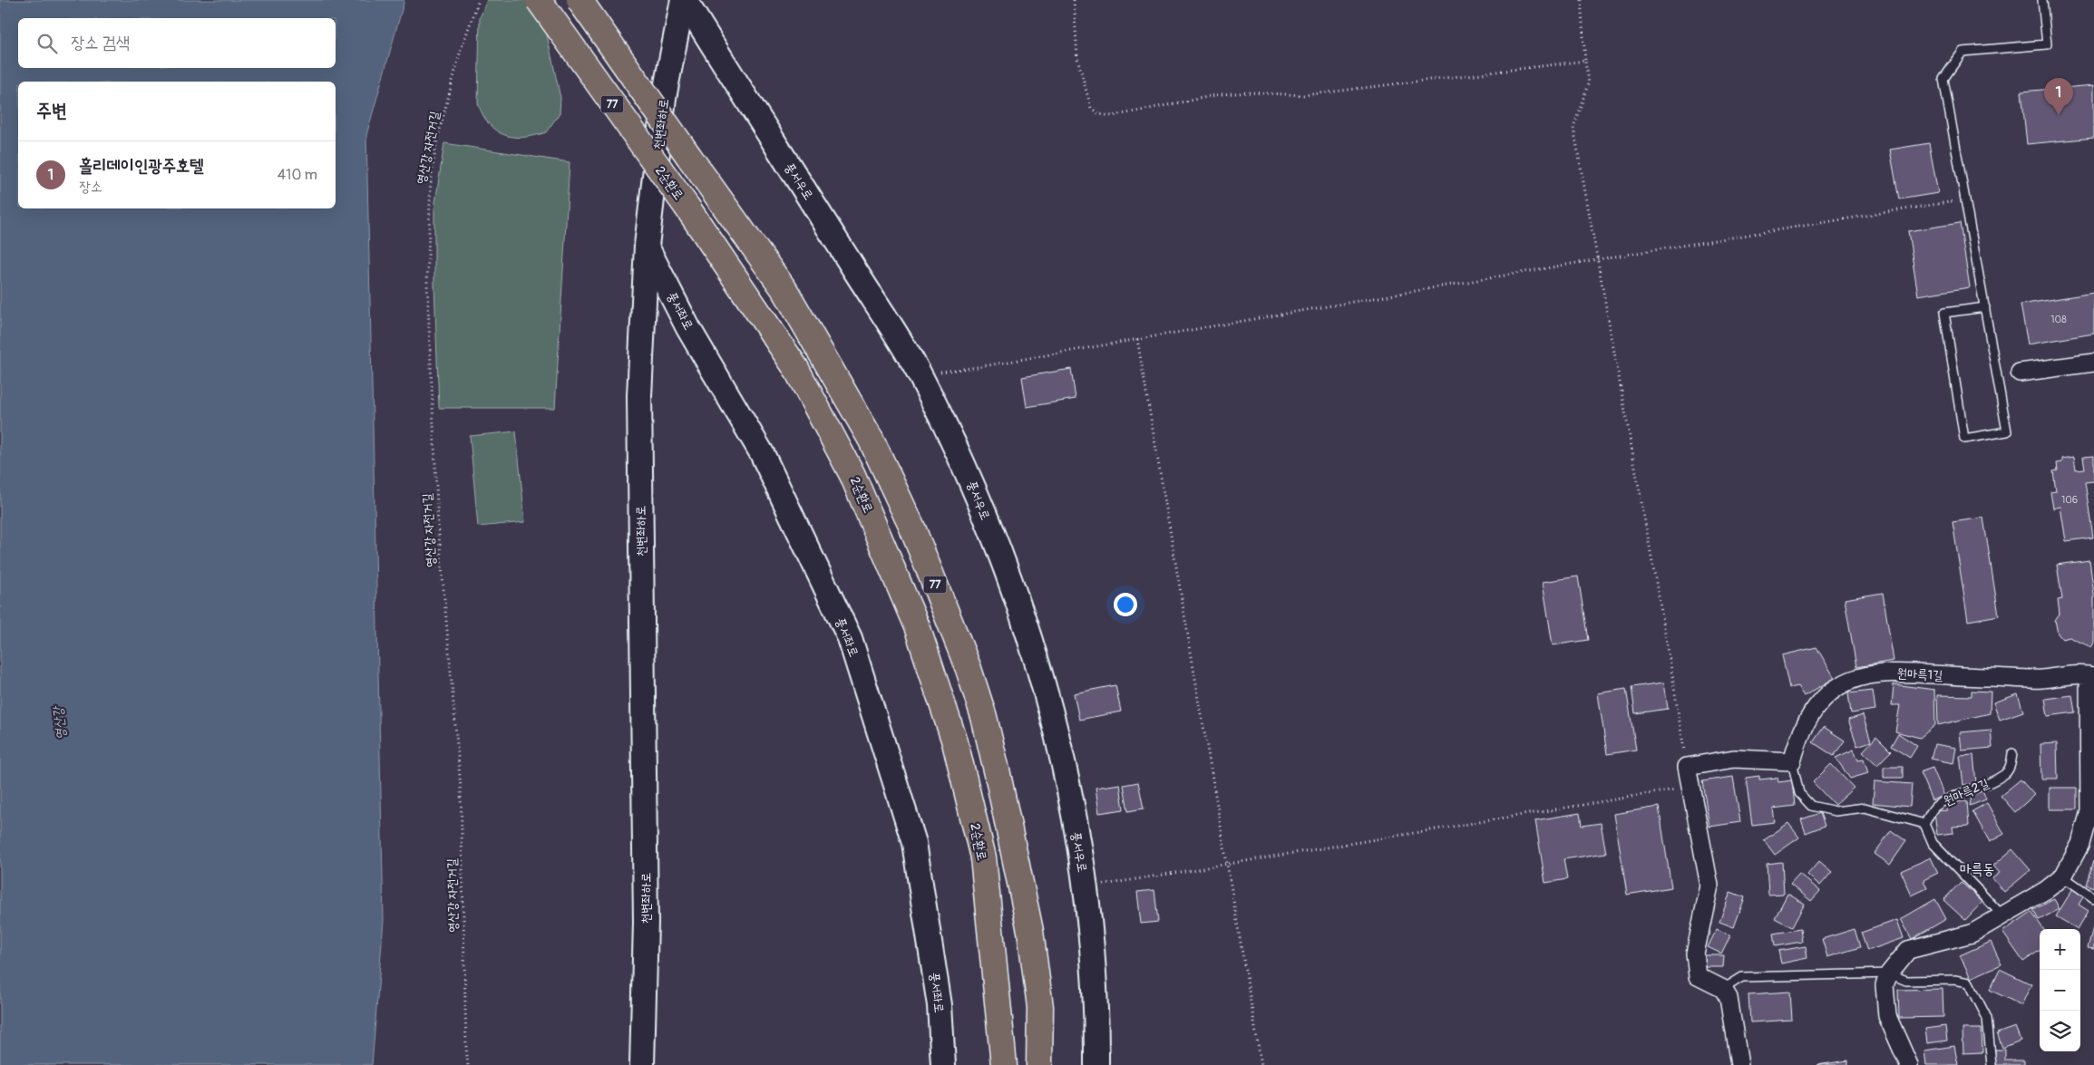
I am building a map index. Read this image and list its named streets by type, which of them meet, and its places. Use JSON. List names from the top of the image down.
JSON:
{
  "streets": {
    "highway": ["77", "2순환로"],
    "street": [
      "천변좌하로",
      "풍서우로",
      "풍서좌로",
      "원마륵1길"
    ],
    "lane": ["원마륵2길"],
    "path": ["영산강 자전거길"]
  },
  "crossings": [
    ["천변좌하로", "풍서우로"],
    ["천변좌하로", "풍서좌로"],
    ["원마륵1길", "원마륵2길"]
  ],
  "districts": ["마륵동"],
  "water": ["영산강"],
  "house_numbers": ["108", "106"],
  "page": {
    "search": "장소 검색",
    "pins": "1",
    "heading": "주변",
    "list": [
      {
        "mark": "1",
        "name": "홀리데이인광주호텔",
        "note": "장소",
        "value": "410 m"
      }
    ],
    "map_buttons": ["+", "−"]
  }
}
